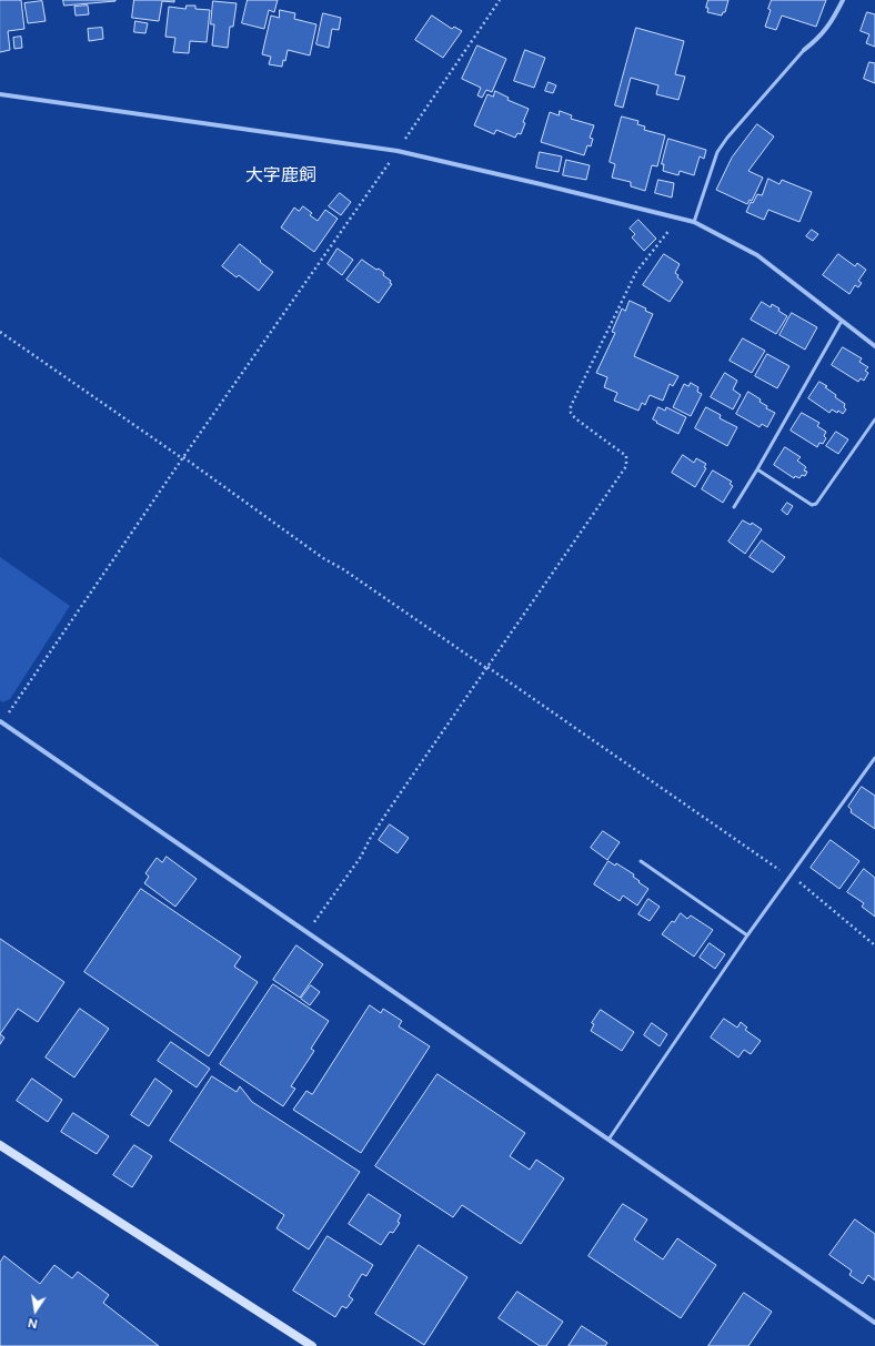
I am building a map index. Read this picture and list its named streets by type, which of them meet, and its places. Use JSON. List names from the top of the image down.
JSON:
{
  "districts": ["大字鹿飼"],
  "north": "bottom"
}
